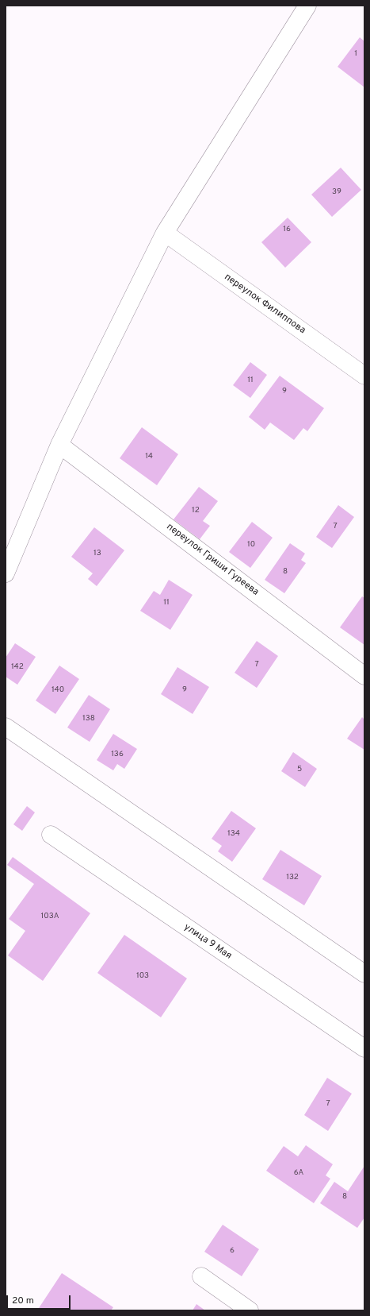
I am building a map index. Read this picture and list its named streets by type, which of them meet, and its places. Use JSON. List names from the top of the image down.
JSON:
{
  "streets": {
    "street": ["переулок Филиппова", "переулок Гриши Гуреева", "улица 9 Мая"]
  },
  "house_numbers": [
    "1",
    "39",
    "16",
    "11",
    "9",
    "14",
    "12",
    "7",
    "10",
    "13",
    "8",
    "11",
    "7",
    "142",
    "140",
    "9",
    "138",
    "136",
    "5",
    "134",
    "132",
    "103А",
    "103",
    "7",
    "6А",
    "8",
    "6"
  ],
  "scale_bar": "20 m"
}
